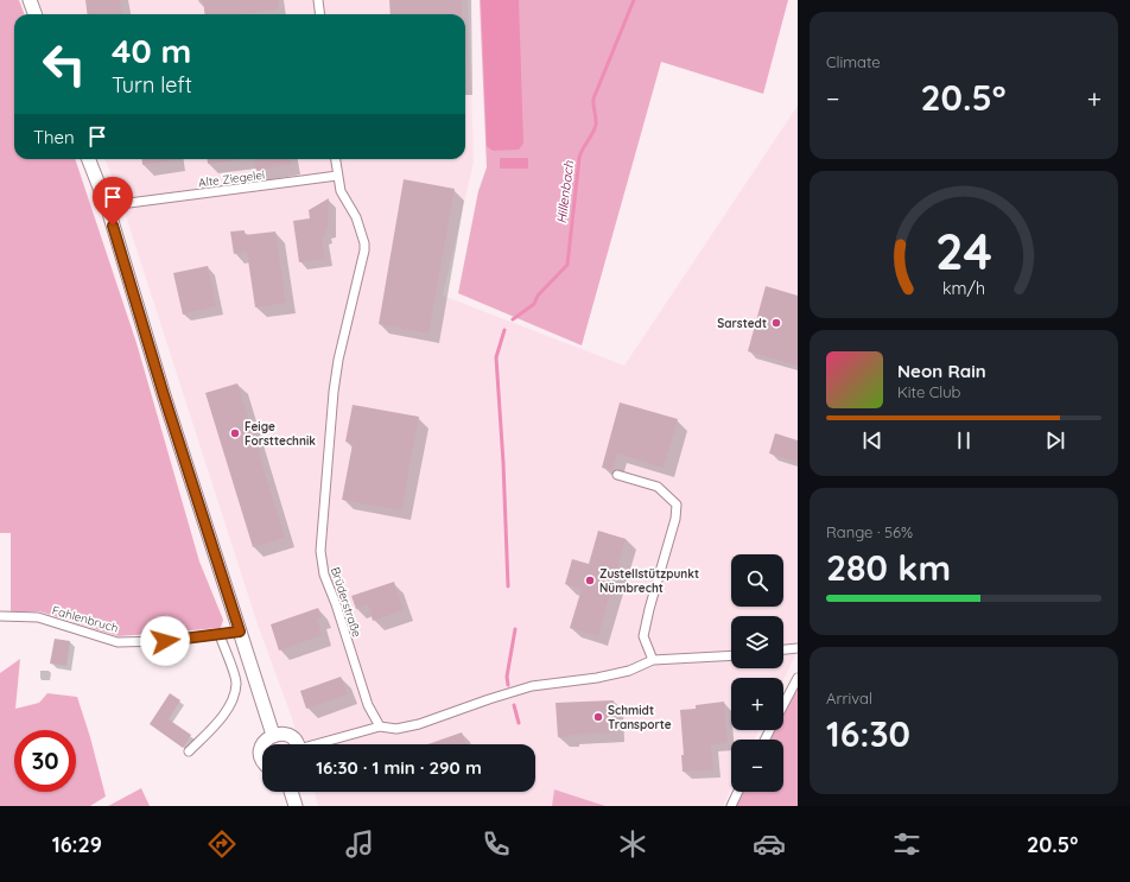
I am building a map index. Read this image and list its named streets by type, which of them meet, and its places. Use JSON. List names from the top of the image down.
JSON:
{
  "streets": {
    "street": ["Alte Ziegelei", "Brüderstraße", "Fahlenbruch"]
  },
  "crossings": [
    ["Alte Ziegelei", "Brüderstraße"]
  ],
  "water": ["Hillenbach"],
  "places": [
    "Sarstedt",
    "Feige Forsttechnik",
    "Zustellstützpunkt Nümbrecht",
    "Schmidt Transporte"
  ],
  "page": {
    "tile": [
      "Climate",
      ["Range · 56%", "280 km"],
      ["Arrival", "16:30"]
    ],
    "turn": ["40 m", "Turn left"],
    "heat": ["−", "20.5°", "+"],
    "then": "Then",
    "song": ["Neon Rain", "Kite Club"],
    "map_buttons": ["+", "−"],
    "limit": "30",
    "trip": "16:30 · 1 min · 290 m",
    "tabs": ["16:29", "20.5°"],
    "gauge": ["24", "km/h"]
  }
}
